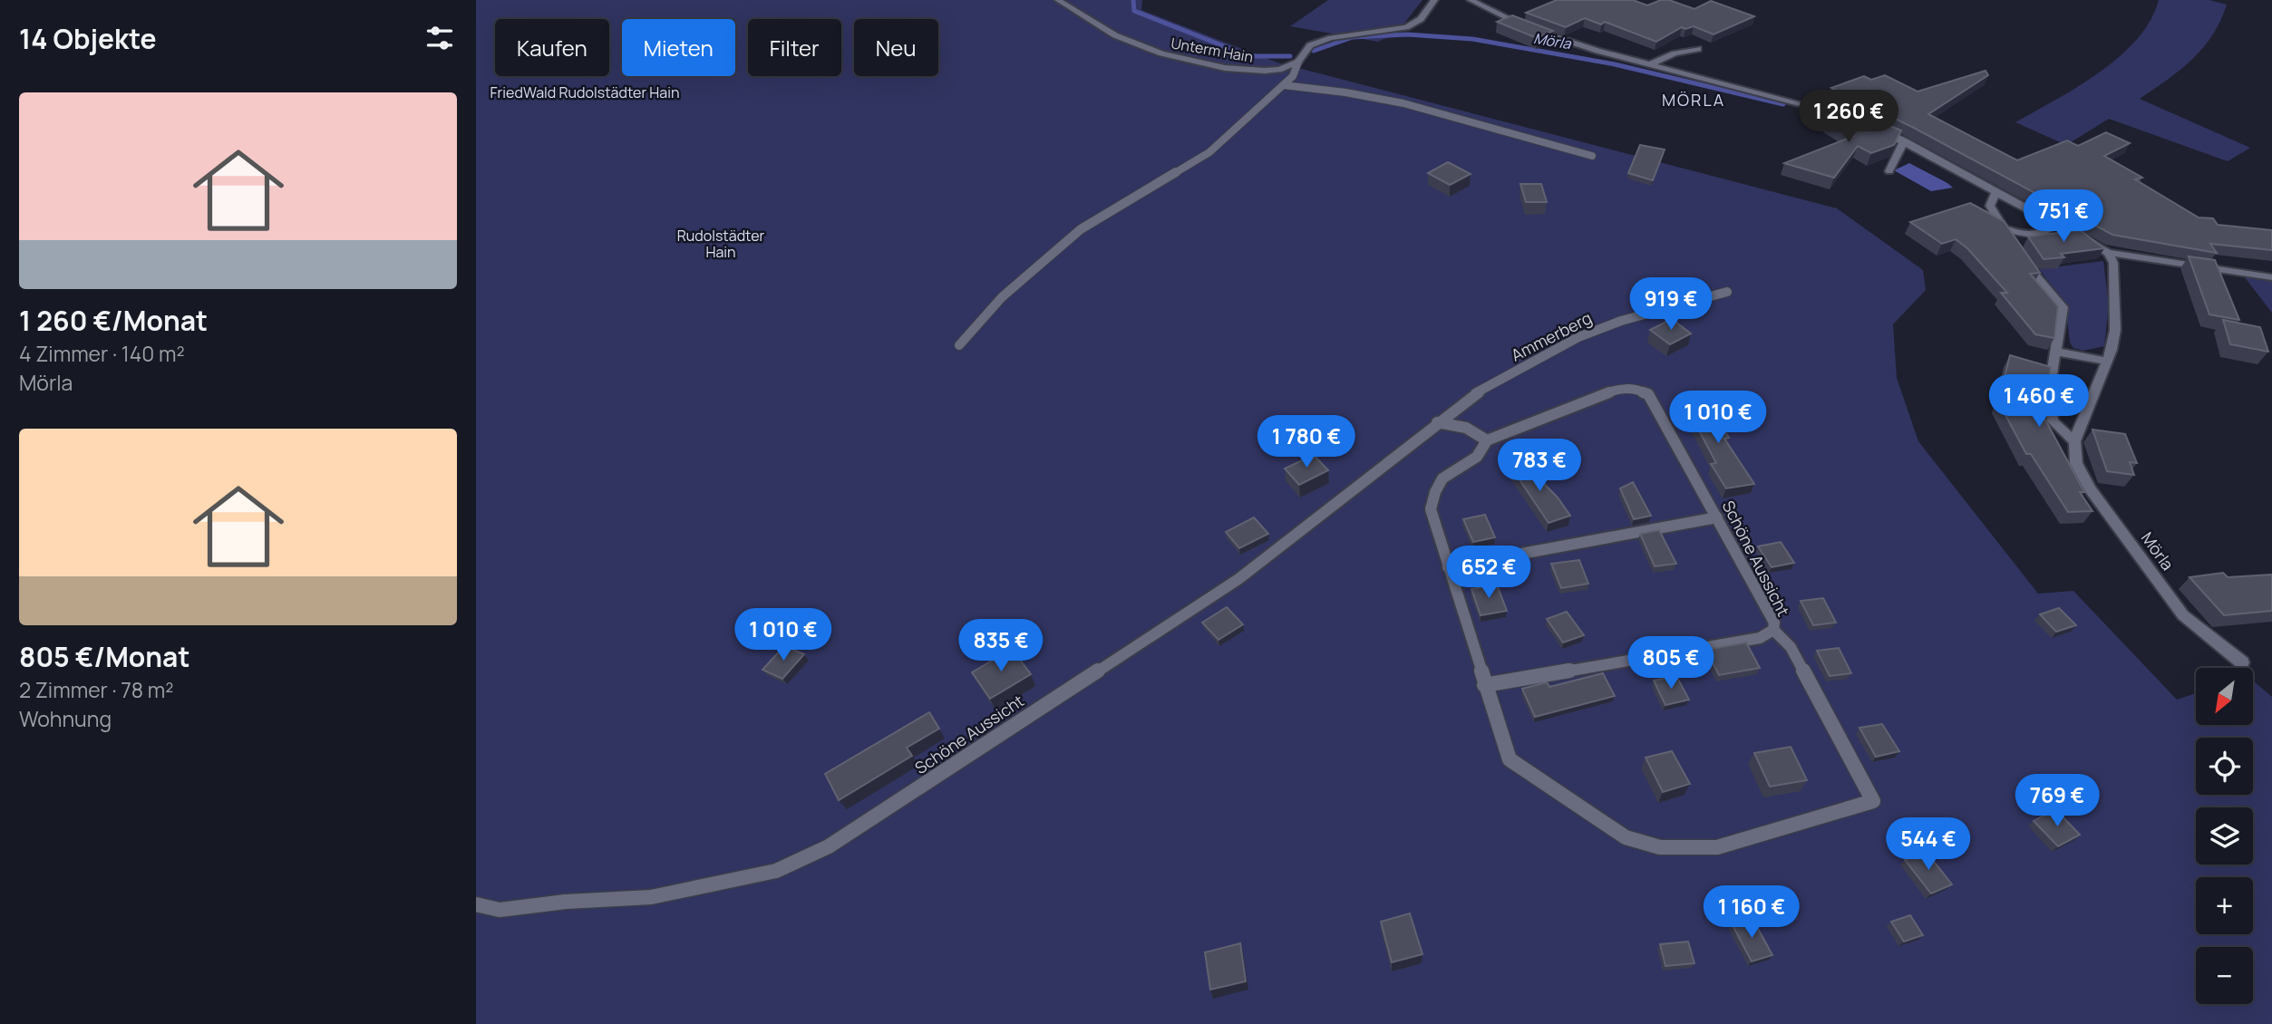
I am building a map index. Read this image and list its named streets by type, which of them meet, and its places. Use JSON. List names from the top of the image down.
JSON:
{
  "streets": {
    "street": ["Unterm Hain", "Mörla"],
    "lane": ["Ammerberg", "Schöne Aussicht"]
  },
  "crossings": [
    ["Ammerberg", "Schöne Aussicht"]
  ],
  "districts": ["MÖRLA"],
  "water": ["Mörla"],
  "parks": ["FriedWald Rudolstädter Hain", "Rudolstädter Hain"],
  "north": "bottom left",
  "page": {
    "heading": "14 Objekte",
    "chip": [
      "Kaufen",
      "Mieten",
      "Filter",
      "Neu"
    ],
    "list": [
      {
        "name": "1 260 €/Monat",
        "note": "4 Zimmer · 140 m² · Mörla"
      },
      {
        "name": "805 €/Monat",
        "note": "2 Zimmer · 78 m² · Wohnung"
      }
    ],
    "price": [
      "1 260 €",
      "751 €",
      "919 €",
      "1 460 €",
      "1 010 €",
      "1 780 €",
      "783 €",
      "652 €",
      "1 010 €",
      "835 €",
      "805 €",
      "769 €",
      "544 €",
      "1 160 €"
    ],
    "map_buttons": ["+", "−"]
  }
}
